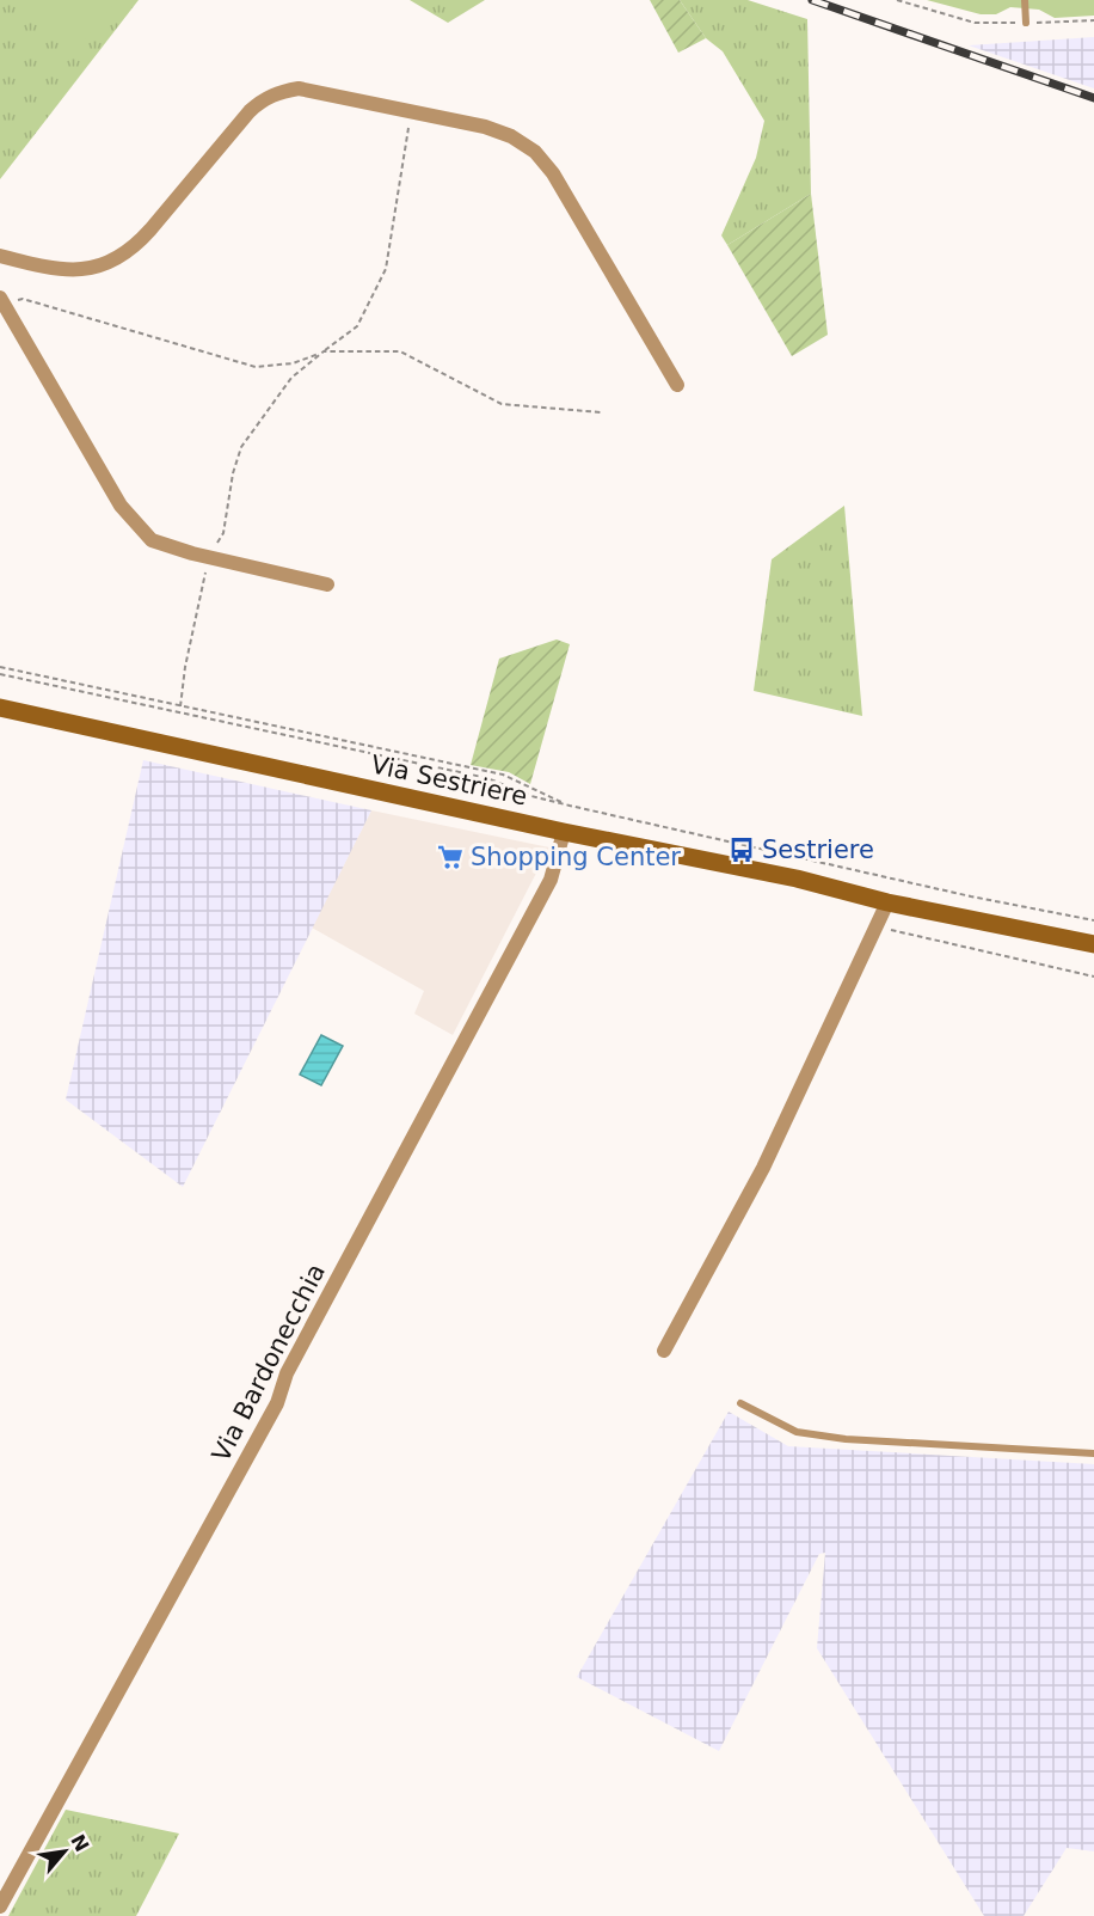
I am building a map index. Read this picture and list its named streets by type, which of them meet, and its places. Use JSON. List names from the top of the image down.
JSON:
{
  "streets": {
    "main road": ["Via Sestriere"],
    "street": ["Via Bardonecchia"]
  },
  "crossings": [
    ["Via Sestriere", "Via Bardonecchia"]
  ],
  "places": {
    "bus stop": ["Sestriere"],
    "supermarket": ["Shopping Center"]
  },
  "north": "top right"
}
